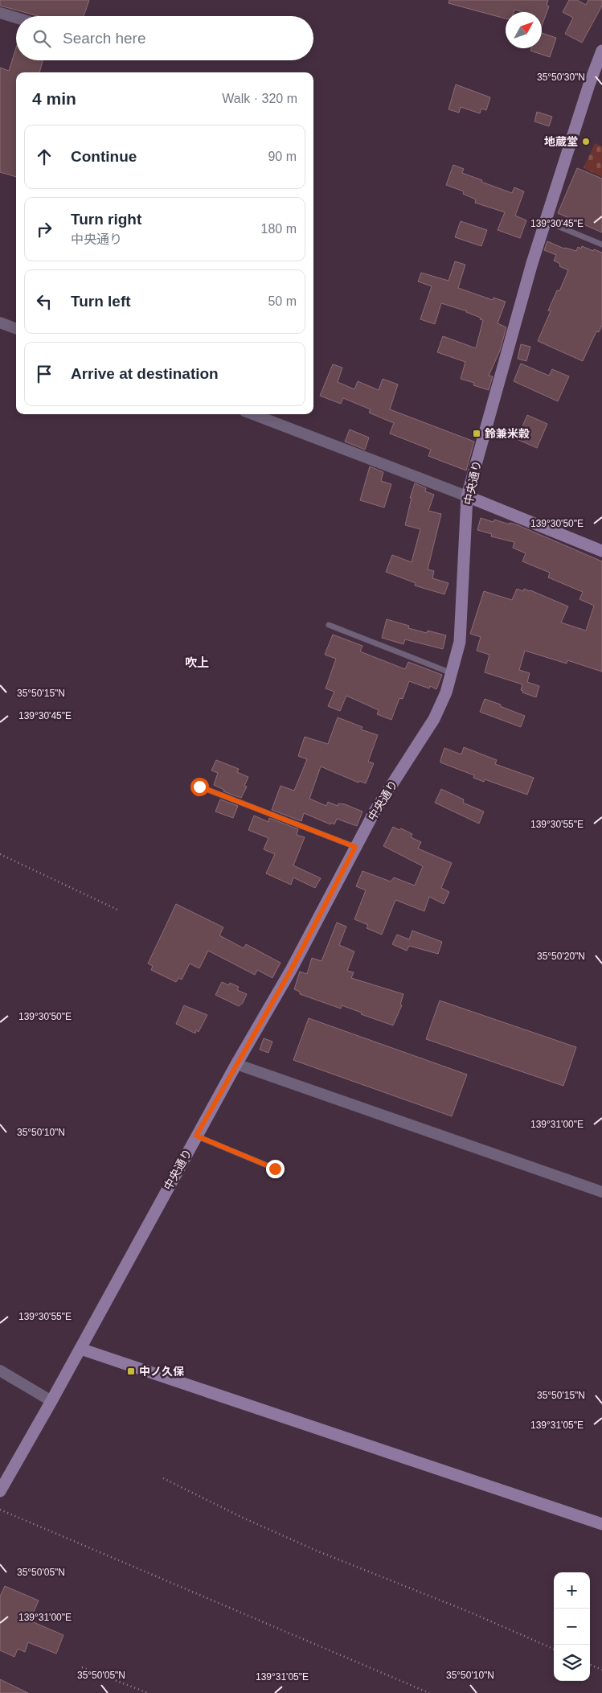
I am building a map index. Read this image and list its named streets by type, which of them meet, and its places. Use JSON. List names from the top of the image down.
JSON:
{
  "streets": {
    "street": ["中央通り"]
  },
  "districts": ["吹上"],
  "places": {
    "other": ["地蔵堂"],
    "transit": ["鈴兼米穀", "中ノ久保"]
  },
  "north": "top right",
  "page": {
    "search": "Search here",
    "heading": ["4 min", "Walk · 320 m"],
    "list": [
      ["Continue", "90 m"],
      ["Turn right", "中央通り", "180 m"],
      ["Turn left", "50 m"],
      "Arrive at destination"
    ],
    "map_buttons": ["+", "−"]
  },
  "coordinates": [
    "35°50'30\"N",
    "139°30'45\"E",
    "139°30'50\"E",
    "35°50'15\"N",
    "139°30'55\"E",
    "35°50'20\"N",
    "139°31'00\"E",
    "35°50'10\"N",
    "139°31'05\"E",
    "35°50'05\"N"
  ]
}
